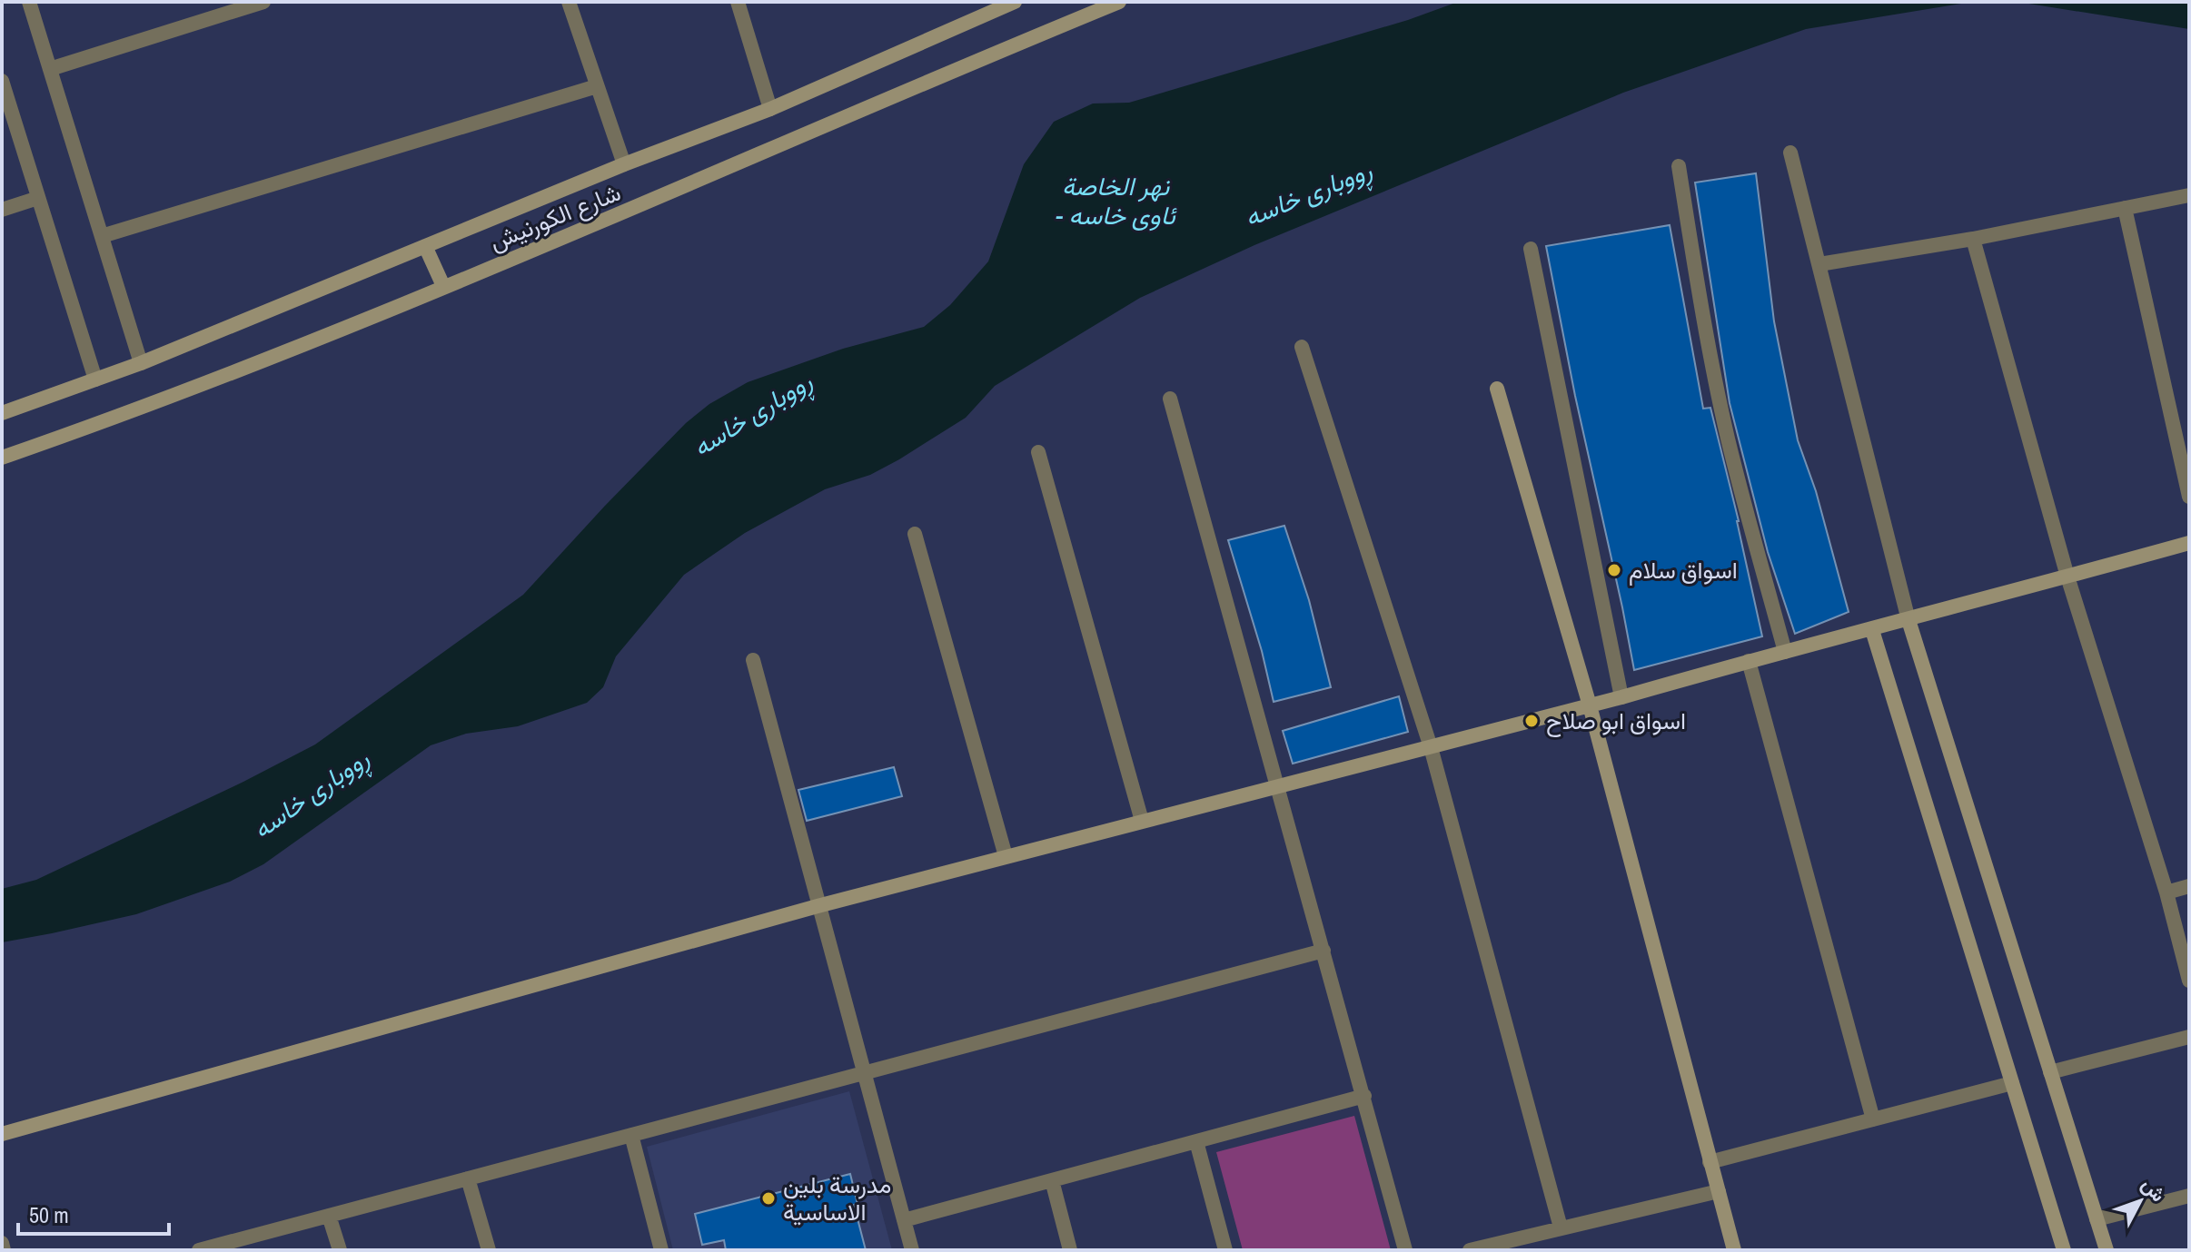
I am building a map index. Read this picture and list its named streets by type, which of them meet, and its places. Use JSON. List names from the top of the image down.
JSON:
{
  "streets": {
    "street": ["شارع الكورنيش"]
  },
  "water": ["نهر الخاصة - ئاوی خاسە", "ڕووباری خاسە"],
  "places": ["اسواق سلام", "اسواق ابو صلاح", "مدرسة بلين الاساسية"],
  "scale_bar": "50 m",
  "north": "top right"
}
